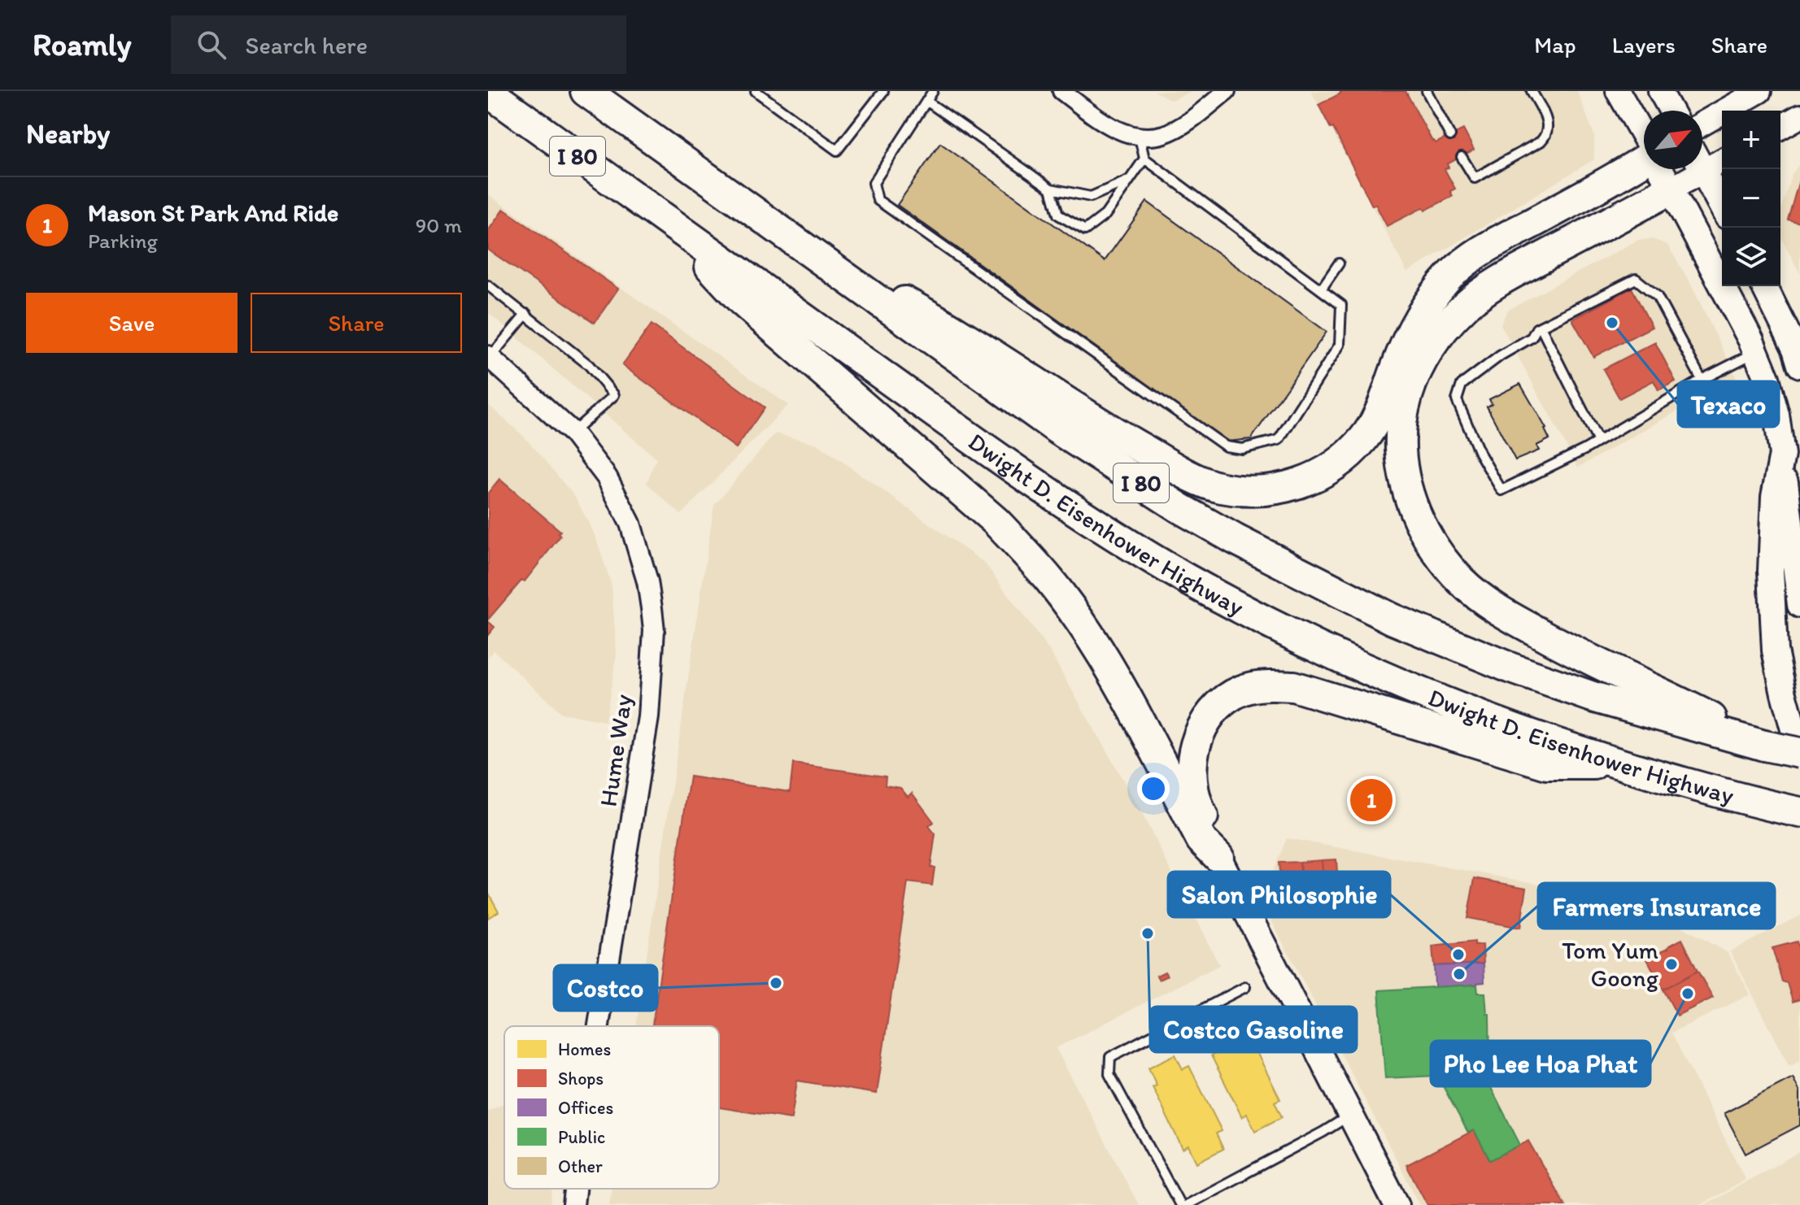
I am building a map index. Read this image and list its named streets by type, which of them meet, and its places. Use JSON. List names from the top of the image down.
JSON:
{
  "streets": {
    "highway": ["I 80", "Dwight D. Eisenhower Highway"],
    "street": ["Hume Way"]
  },
  "places": [
    "Texaco",
    "Costco Gasoline",
    "Salon Philosophie",
    "Tom Yum Goong",
    "Farmers Insurance",
    "Costco",
    "Pho Lee Hoa Phat"
  ],
  "legend": [
    "Homes",
    "Shops",
    "Offices",
    "Public",
    "Other"
  ],
  "north": "top right",
  "page": {
    "header": "Roamly",
    "search": "Search here",
    "nav": ["Map", "Layers", "Share"],
    "heading": "Nearby",
    "map_buttons": ["+", "−"],
    "list": [
      {
        "mark": "1",
        "name": "Mason St Park And Ride",
        "note": "Parking",
        "value": "90 m"
      }
    ],
    "buttons": ["Save", "Share"],
    "pins": "1"
  }
}
